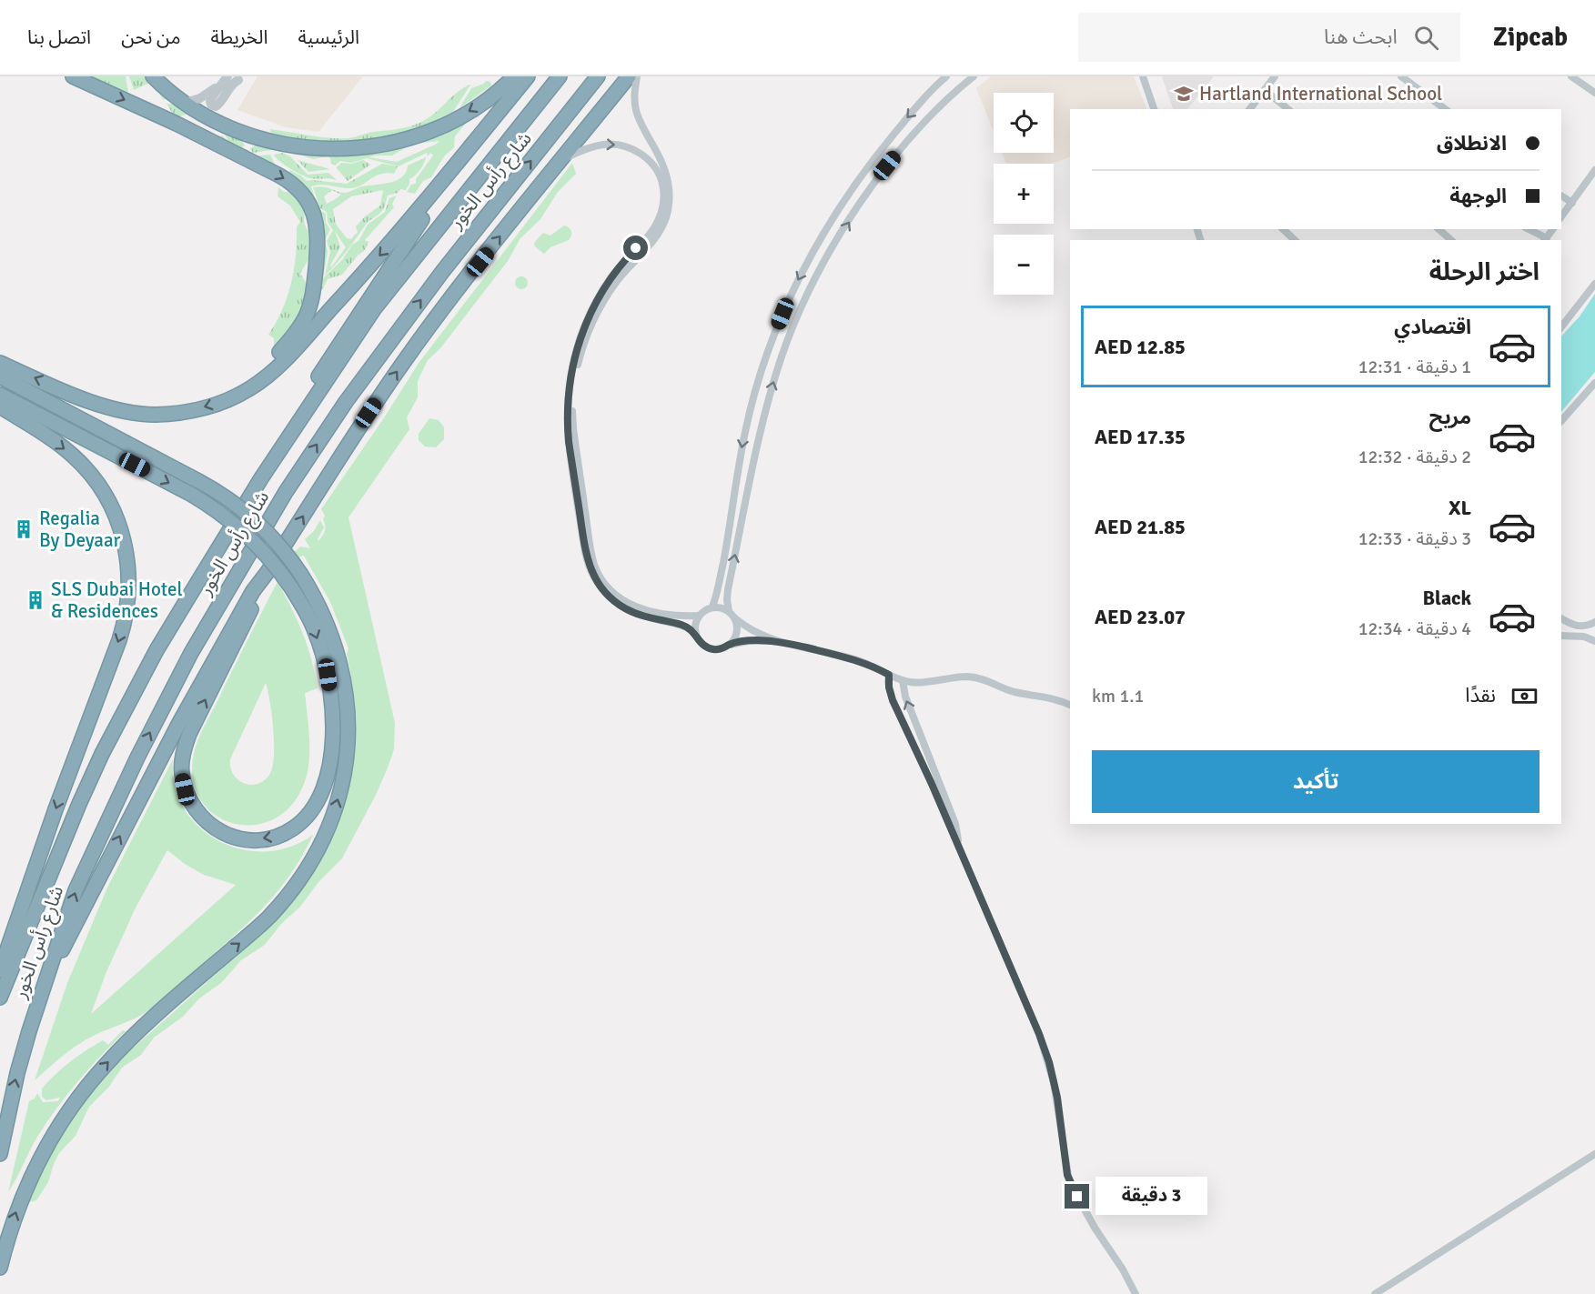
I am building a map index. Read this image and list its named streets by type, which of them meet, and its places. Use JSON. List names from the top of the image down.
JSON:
{
  "streets": {
    "highway": ["شارع رأس الخور"]
  },
  "places": {
    "school or university": ["Hartland International School"],
    "building": ["Regalia By Deyaar", "SLS Dubai Hotel & Residences"]
  },
  "page": {
    "header": "Zipcab",
    "search": "ابحث هنا",
    "nav": [
      "الرئيسية",
      "الخريطة",
      "من نحن",
      "اتصل بنا"
    ],
    "map_buttons": ["+", "−"],
    "banner": ["الانطلاق", "الوجهة"],
    "heading": "اختر الرحلة",
    "list": [
      {
        "name": "اقتصادي",
        "note": "1 دقيقة · 12:31",
        "value": "AED 12.85"
      },
      {
        "name": "مريح",
        "note": "2 دقيقة · 12:32",
        "value": "AED 17.35"
      },
      {
        "name": "XL",
        "note": "3 دقيقة · 12:33",
        "value": "AED 21.85"
      },
      {
        "name": "Black",
        "note": "4 دقيقة · 12:34",
        "value": "AED 23.07"
      }
    ],
    "pay": ["نقدًا", "1.1 km"],
    "buttons": "تأكيد",
    "bubble": "3 دقيقة"
  }
}
